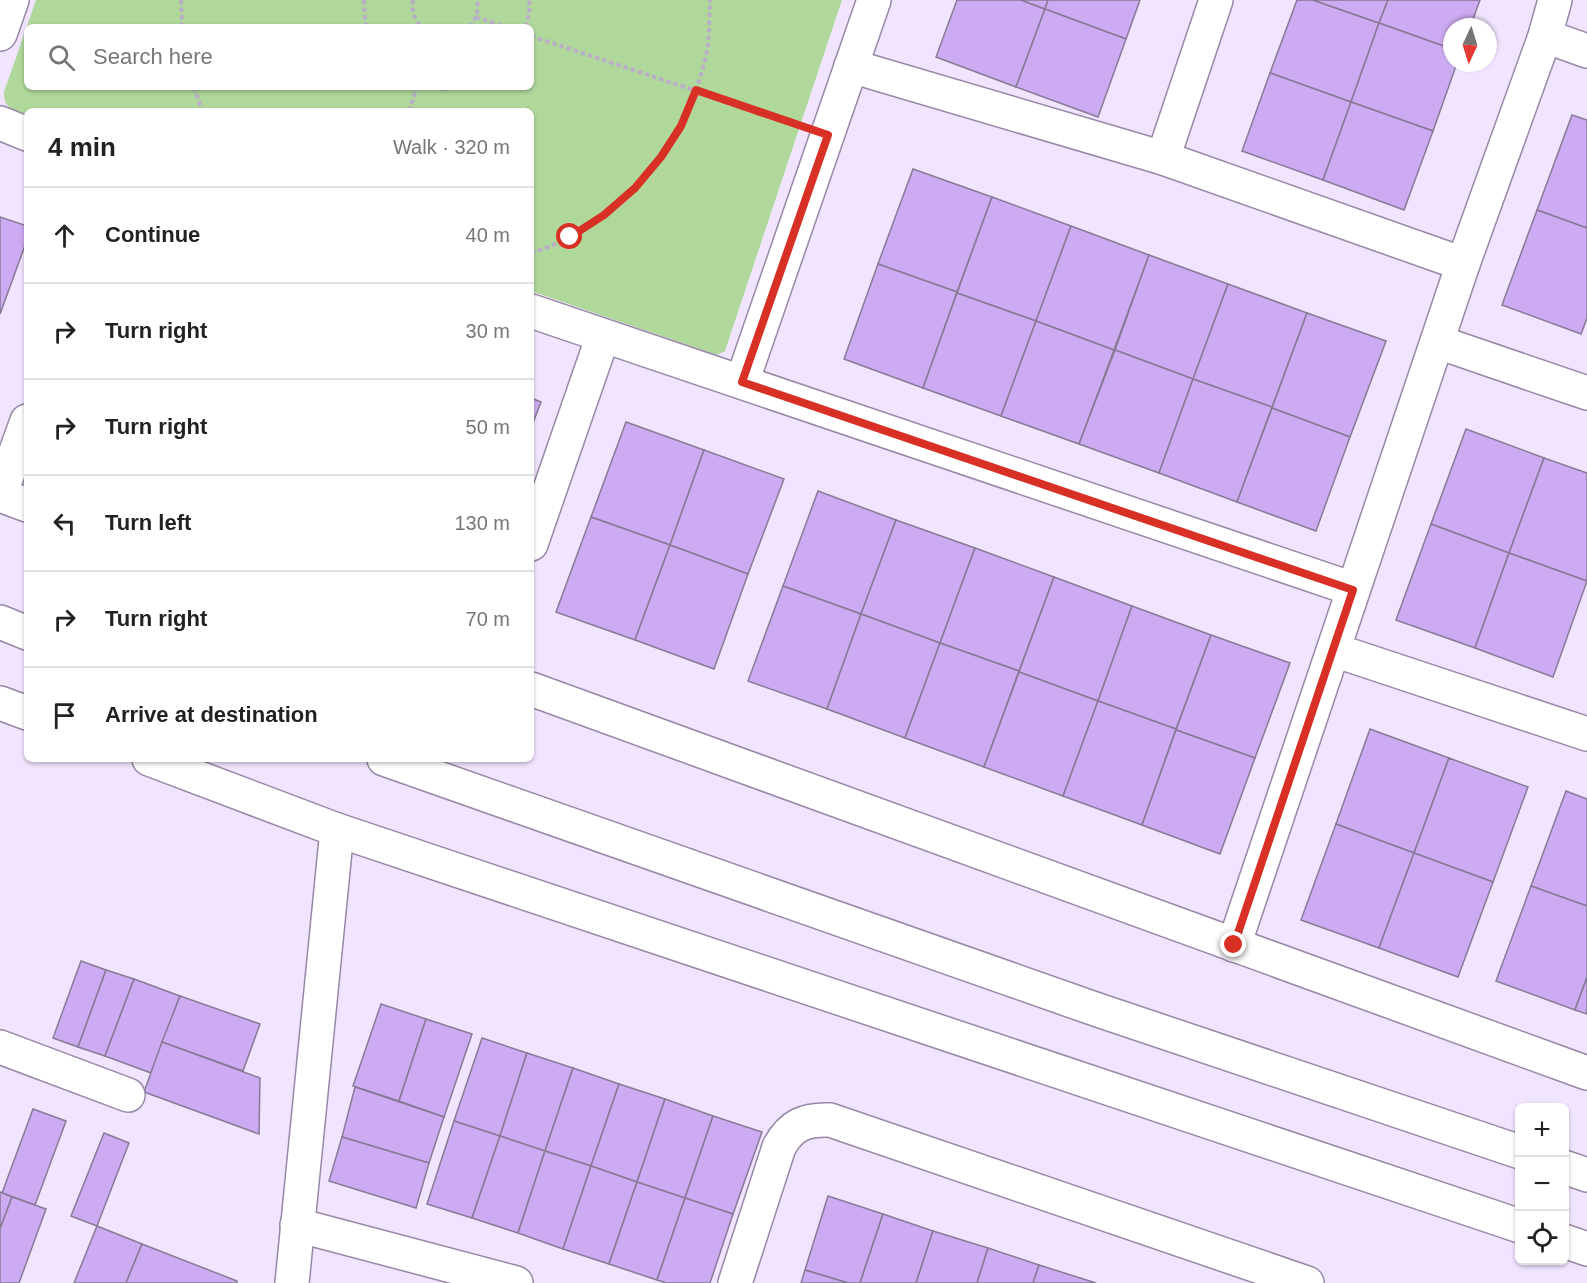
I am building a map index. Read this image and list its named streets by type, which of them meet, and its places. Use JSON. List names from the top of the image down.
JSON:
{
  "north": "bottom",
  "page": {
    "search": "Search here",
    "heading": ["4 min", "Walk · 320 m"],
    "list": [
      ["Continue", "40 m"],
      ["Turn right", "30 m"],
      ["Turn right", "50 m"],
      ["Turn left", "130 m"],
      ["Turn right", "70 m"],
      "Arrive at destination"
    ],
    "map_buttons": ["+", "−"]
  }
}
